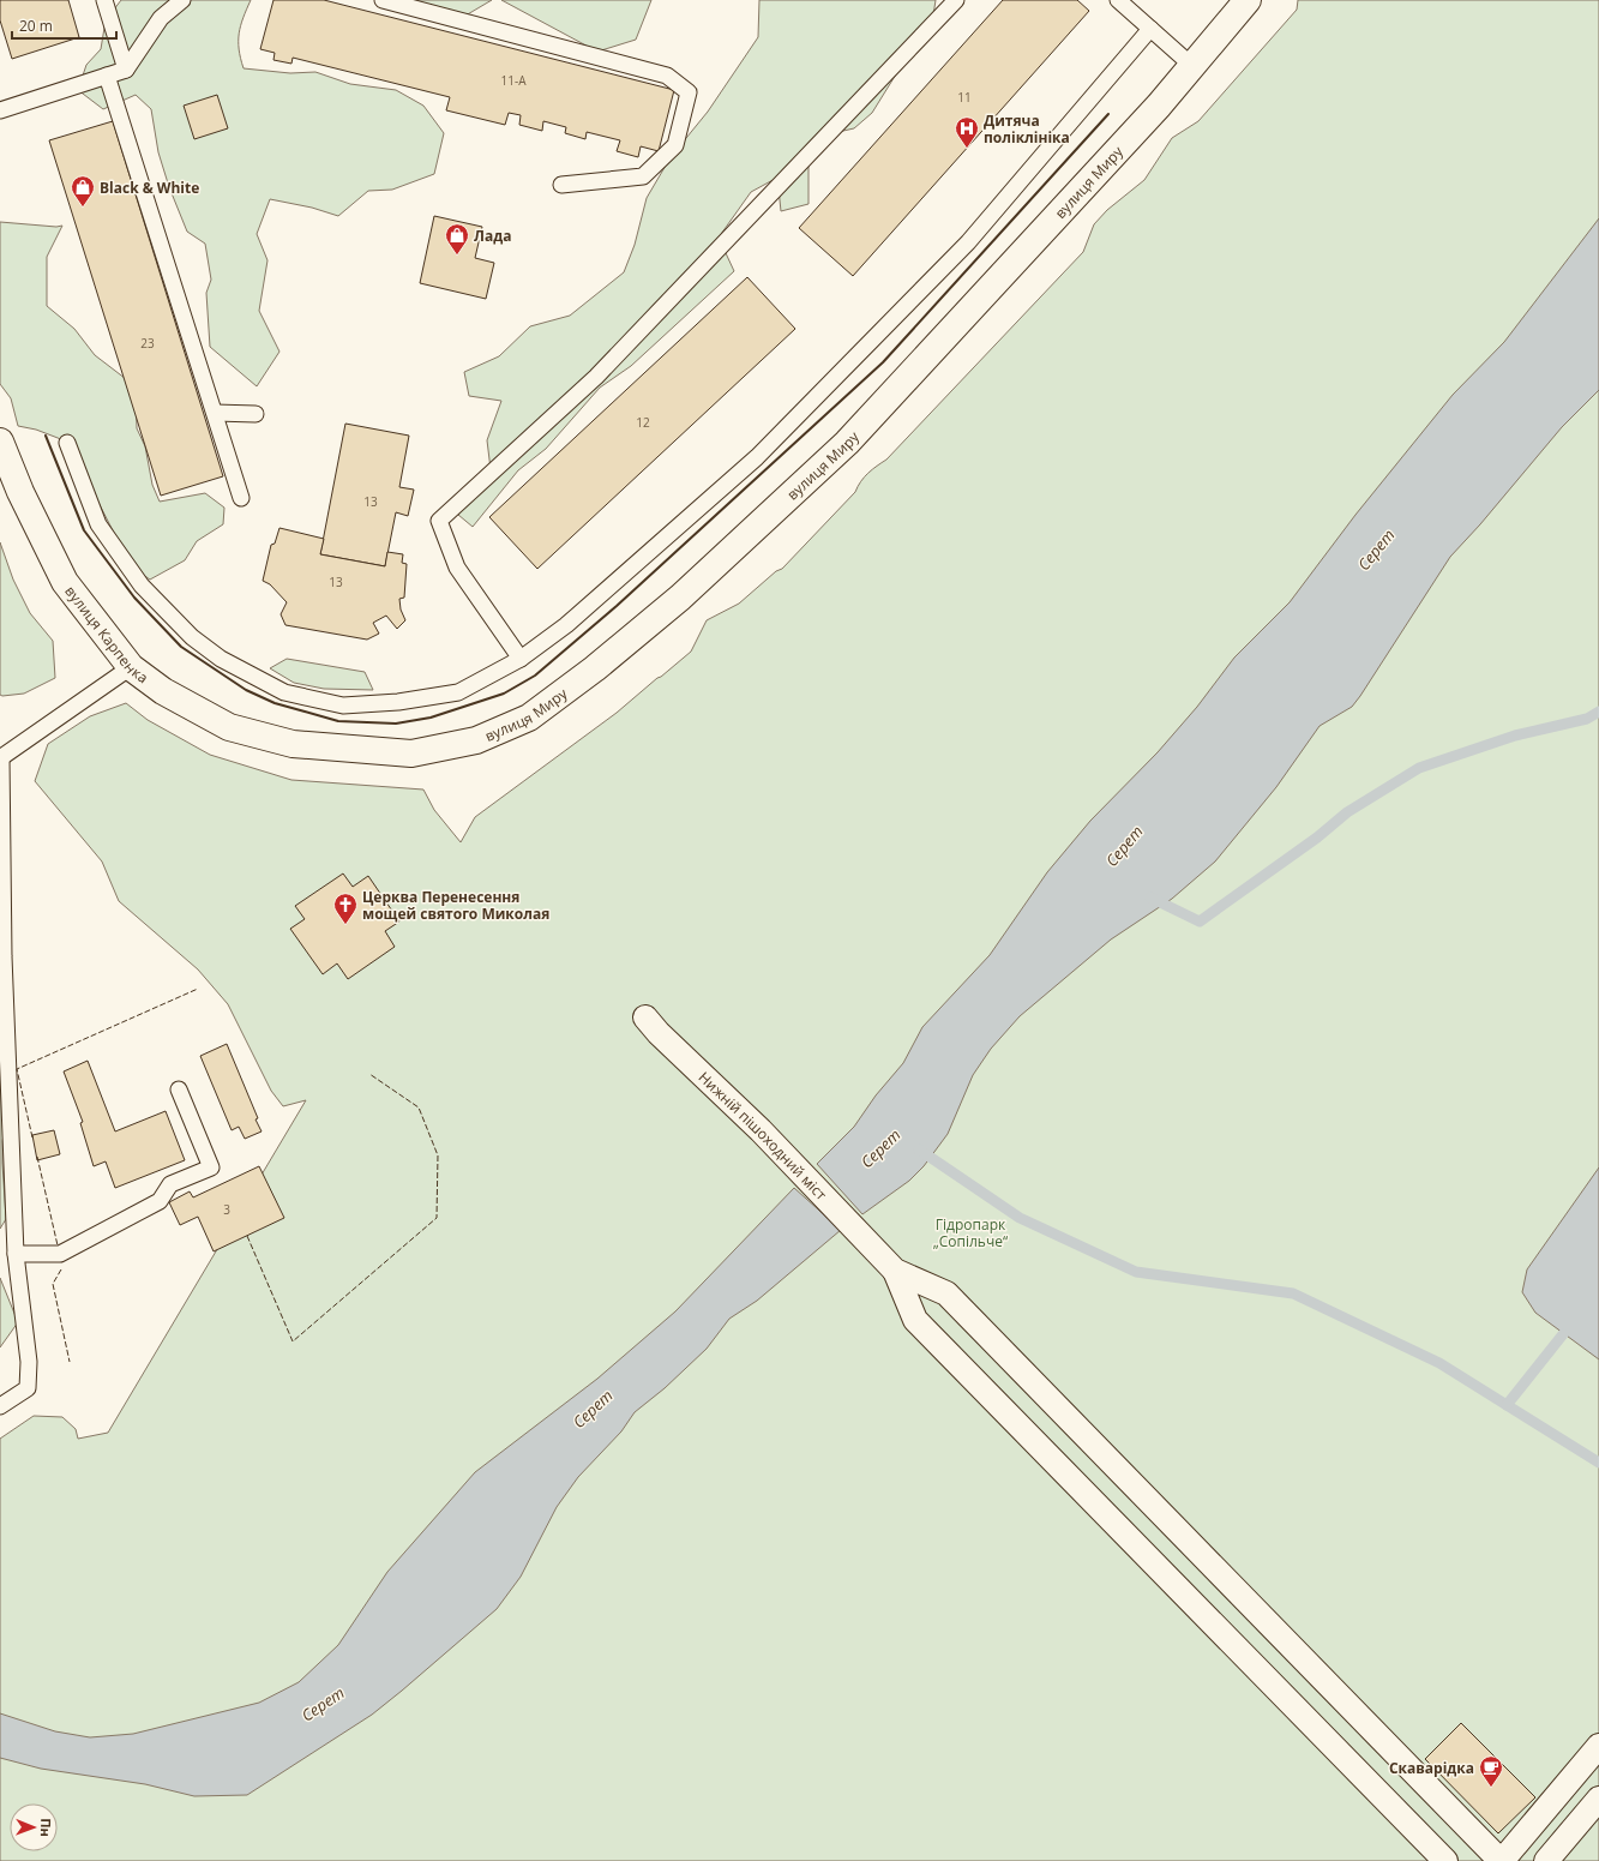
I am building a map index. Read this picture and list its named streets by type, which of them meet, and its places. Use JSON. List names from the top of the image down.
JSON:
{
  "streets": {
    "main road": ["вулиця Миру", "вулиця Карпенка"],
    "street": ["Нижній пішоходний міст"]
  },
  "crossings": [
    ["вулиця Миру", "вулиця Карпенка"]
  ],
  "water": ["Серет"],
  "parks": ["Гідропарк „Сопільче“"],
  "places": {
    "hospital": ["Дитяча поліклініка"],
    "shop": ["Black & White", "Лада"],
    "church": ["Церква Перенесення мощей святого Миколая"],
    "cafe": ["Скаварідка"]
  },
  "house_numbers": [
    "11-А",
    "11",
    "23",
    "12",
    "13",
    "13",
    "3"
  ],
  "scale_bar": "20 m",
  "north": "right"
}
